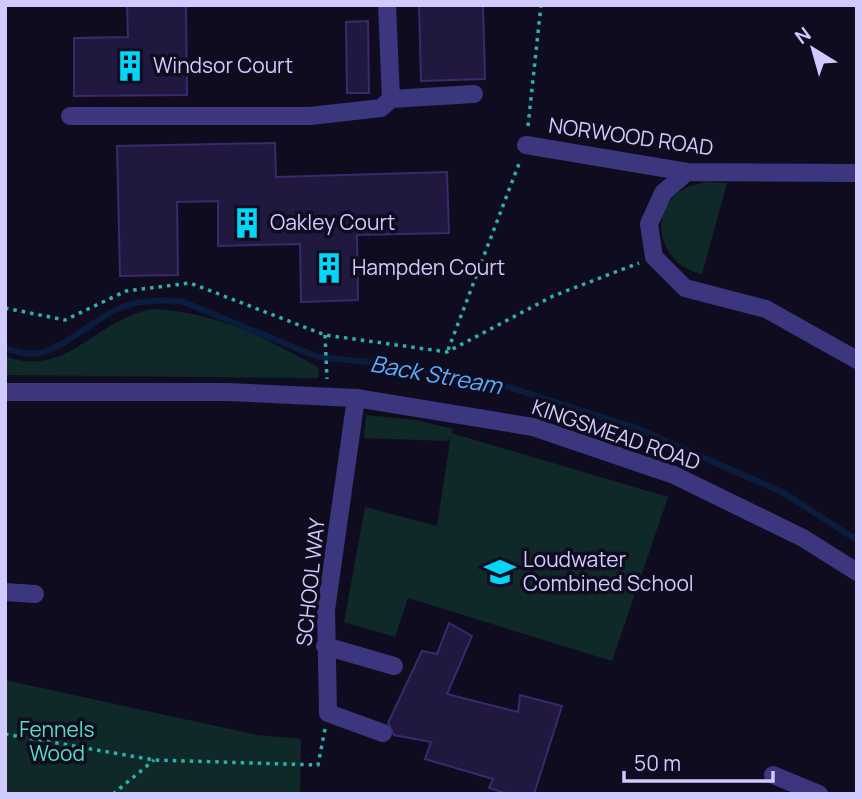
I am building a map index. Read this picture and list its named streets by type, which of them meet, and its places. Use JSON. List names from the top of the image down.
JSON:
{
  "streets": {
    "street": ["NORWOOD ROAD", "KINGSMEAD ROAD", "SCHOOL WAY"]
  },
  "crossings": [
    ["KINGSMEAD ROAD", "SCHOOL WAY"]
  ],
  "water": ["Back Stream"],
  "parks": ["Fennels Wood"],
  "places": {
    "building": ["Windsor Court", "Oakley Court", "Hampden Court"],
    "school or university": ["Loudwater Combined School"]
  },
  "scale_bar": "50 m",
  "north": "top left"
}
